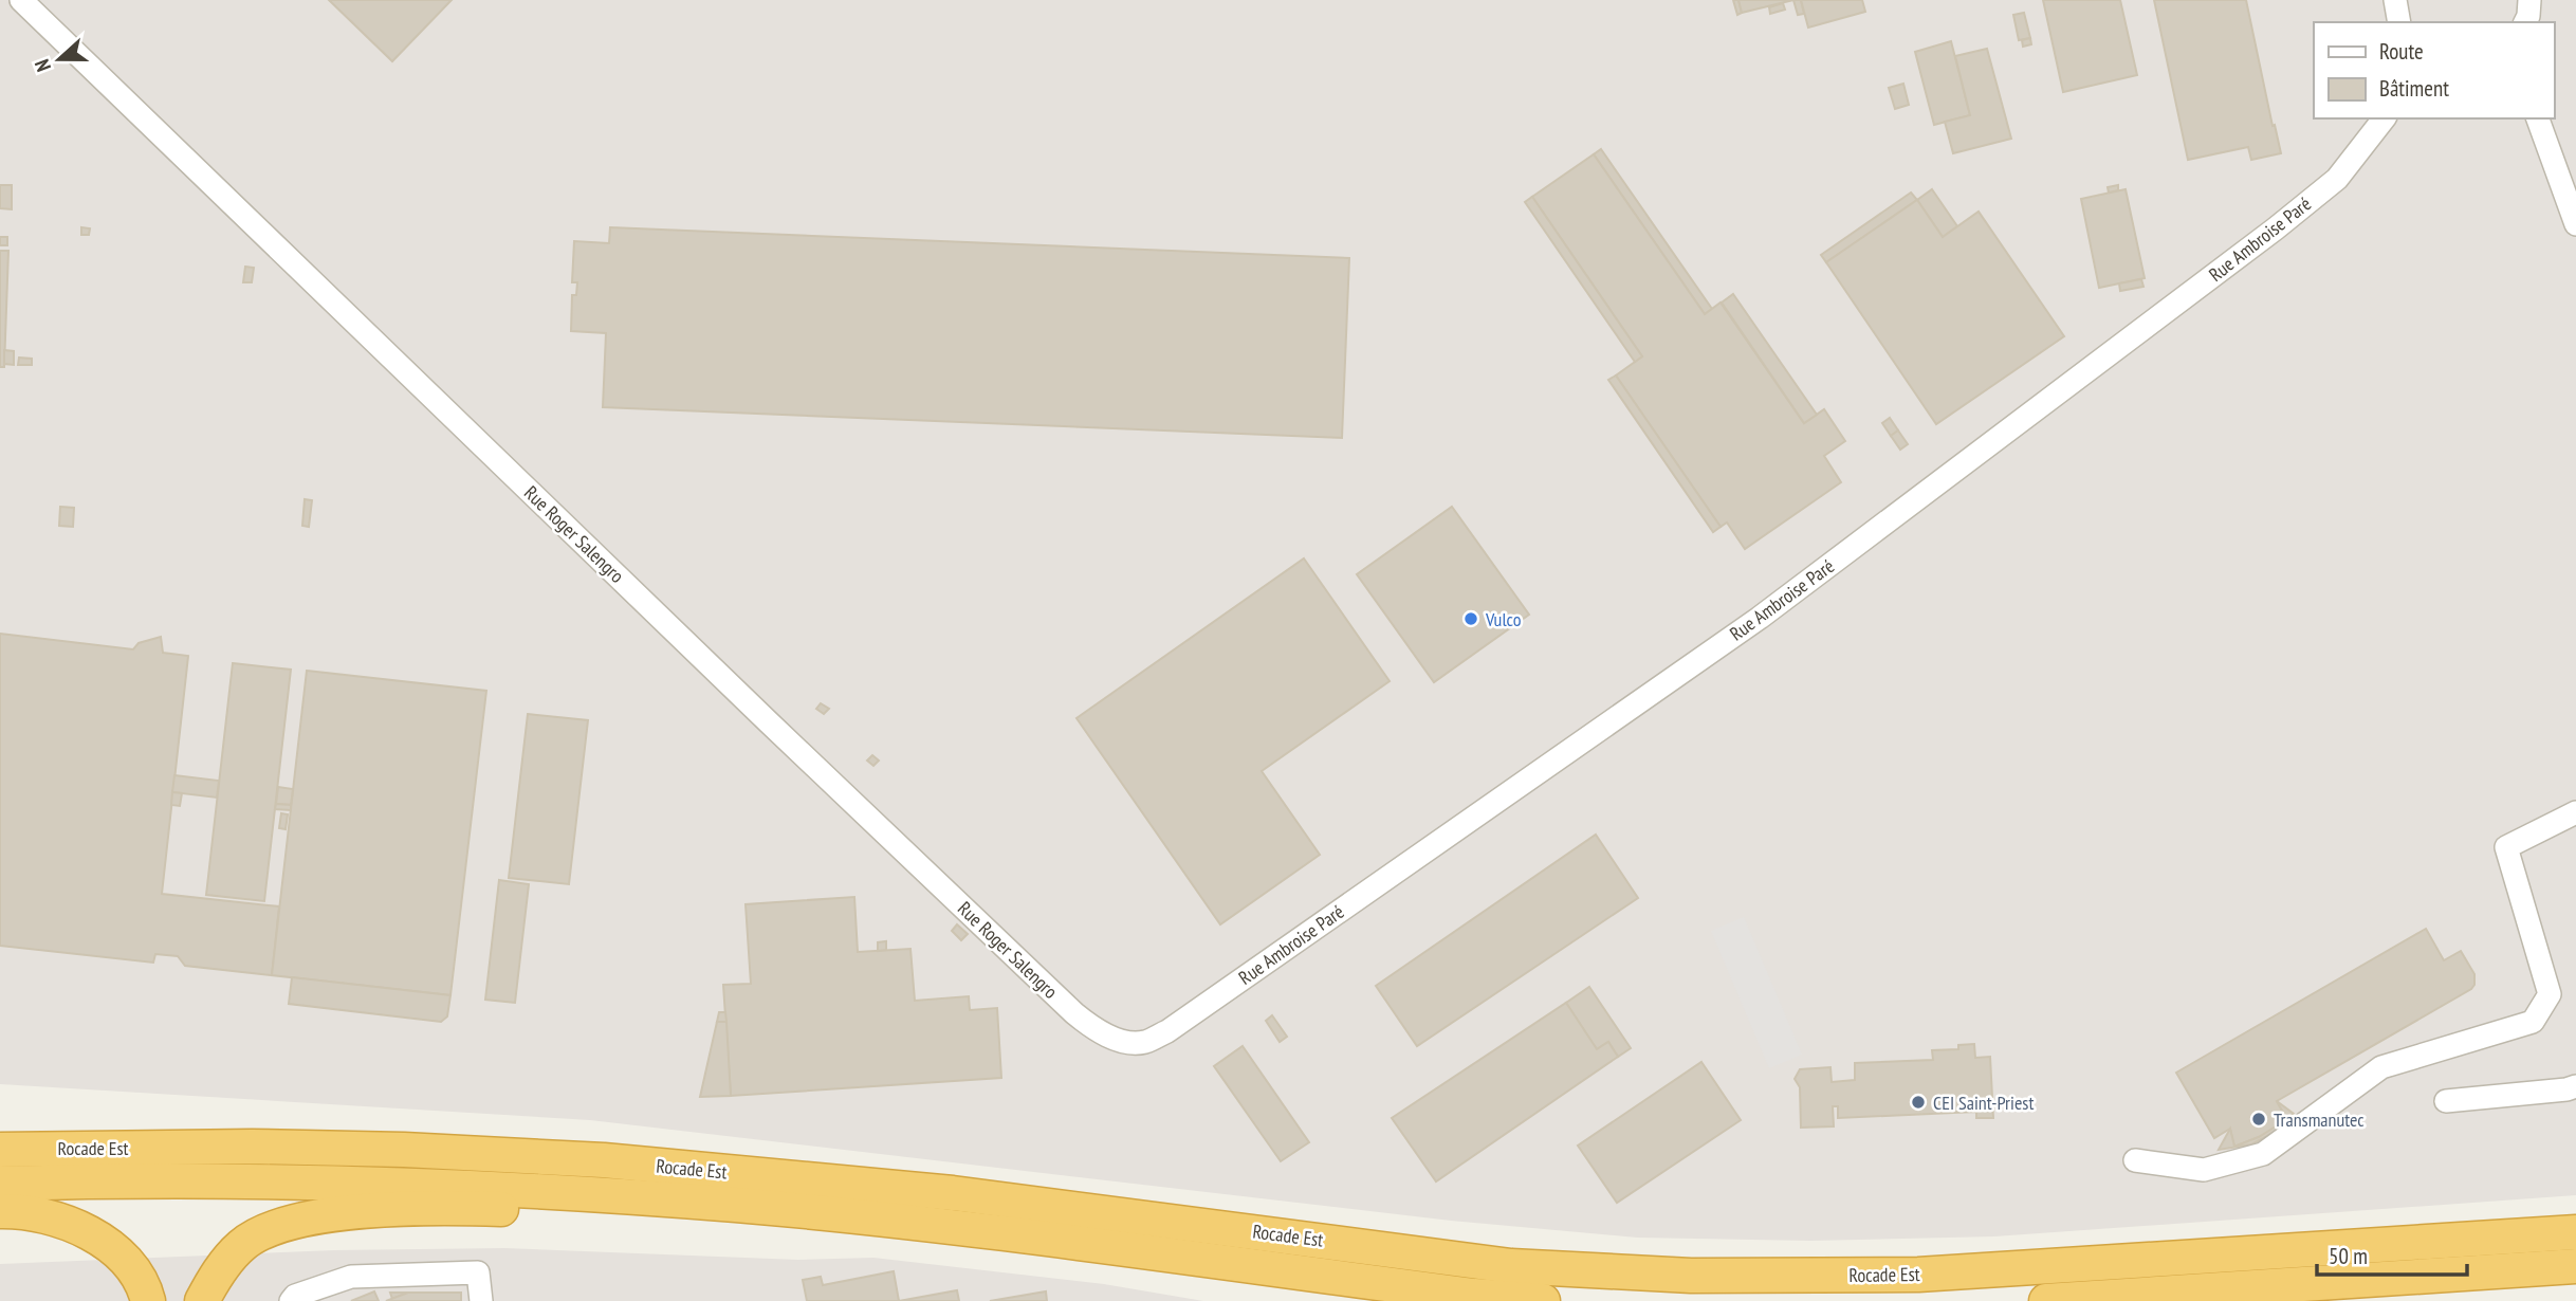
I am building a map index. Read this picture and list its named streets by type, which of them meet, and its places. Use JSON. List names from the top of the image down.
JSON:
{
  "streets": {
    "highway": ["Rocade Est"],
    "street": ["Rue Ambroise Paré", "Rue Roger Salengro"]
  },
  "crossings": [
    ["Rue Ambroise Paré", "Rue Roger Salengro"]
  ],
  "places": ["Vulco", "CEI Saint-Priest", "Transmanutec"],
  "legend": ["Route", "Bâtiment"],
  "scale_bar": "50 m",
  "north": "left"
}
